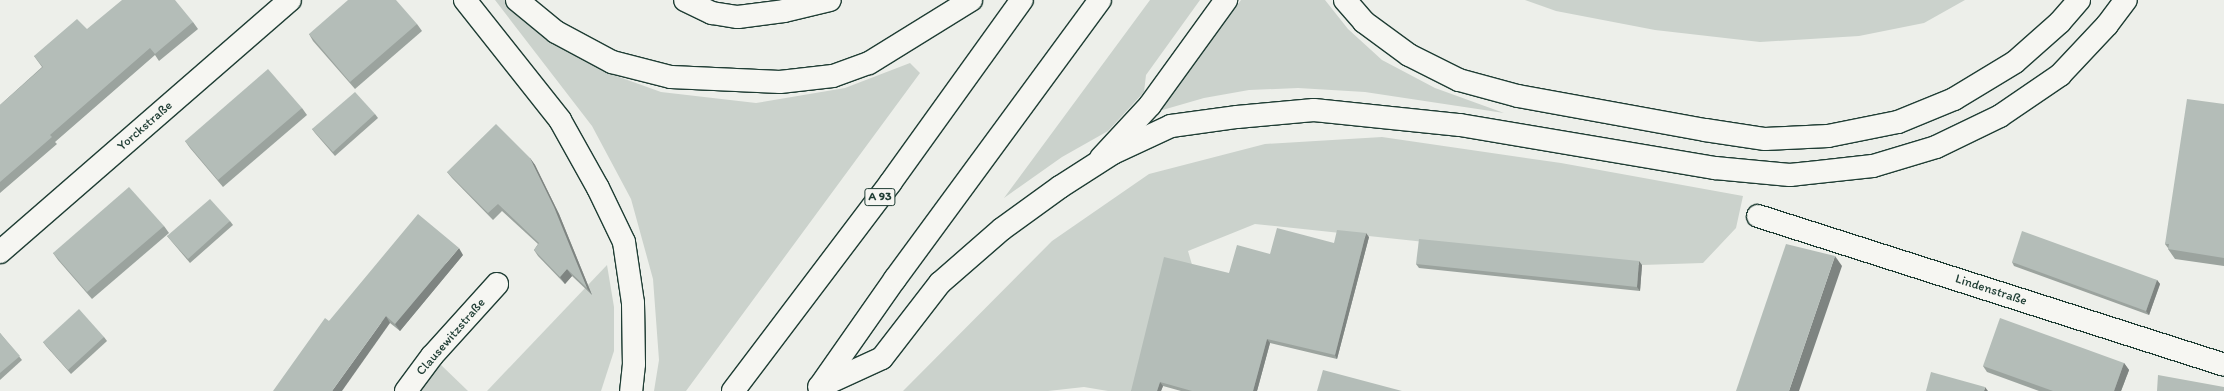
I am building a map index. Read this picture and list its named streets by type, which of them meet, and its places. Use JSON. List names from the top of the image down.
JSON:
{
  "streets": {
    "main road": [
      "Yorckstraße",
      "A 93",
      "Lindenstraße",
      "Clausewitzstraße"
    ]
  }
}
